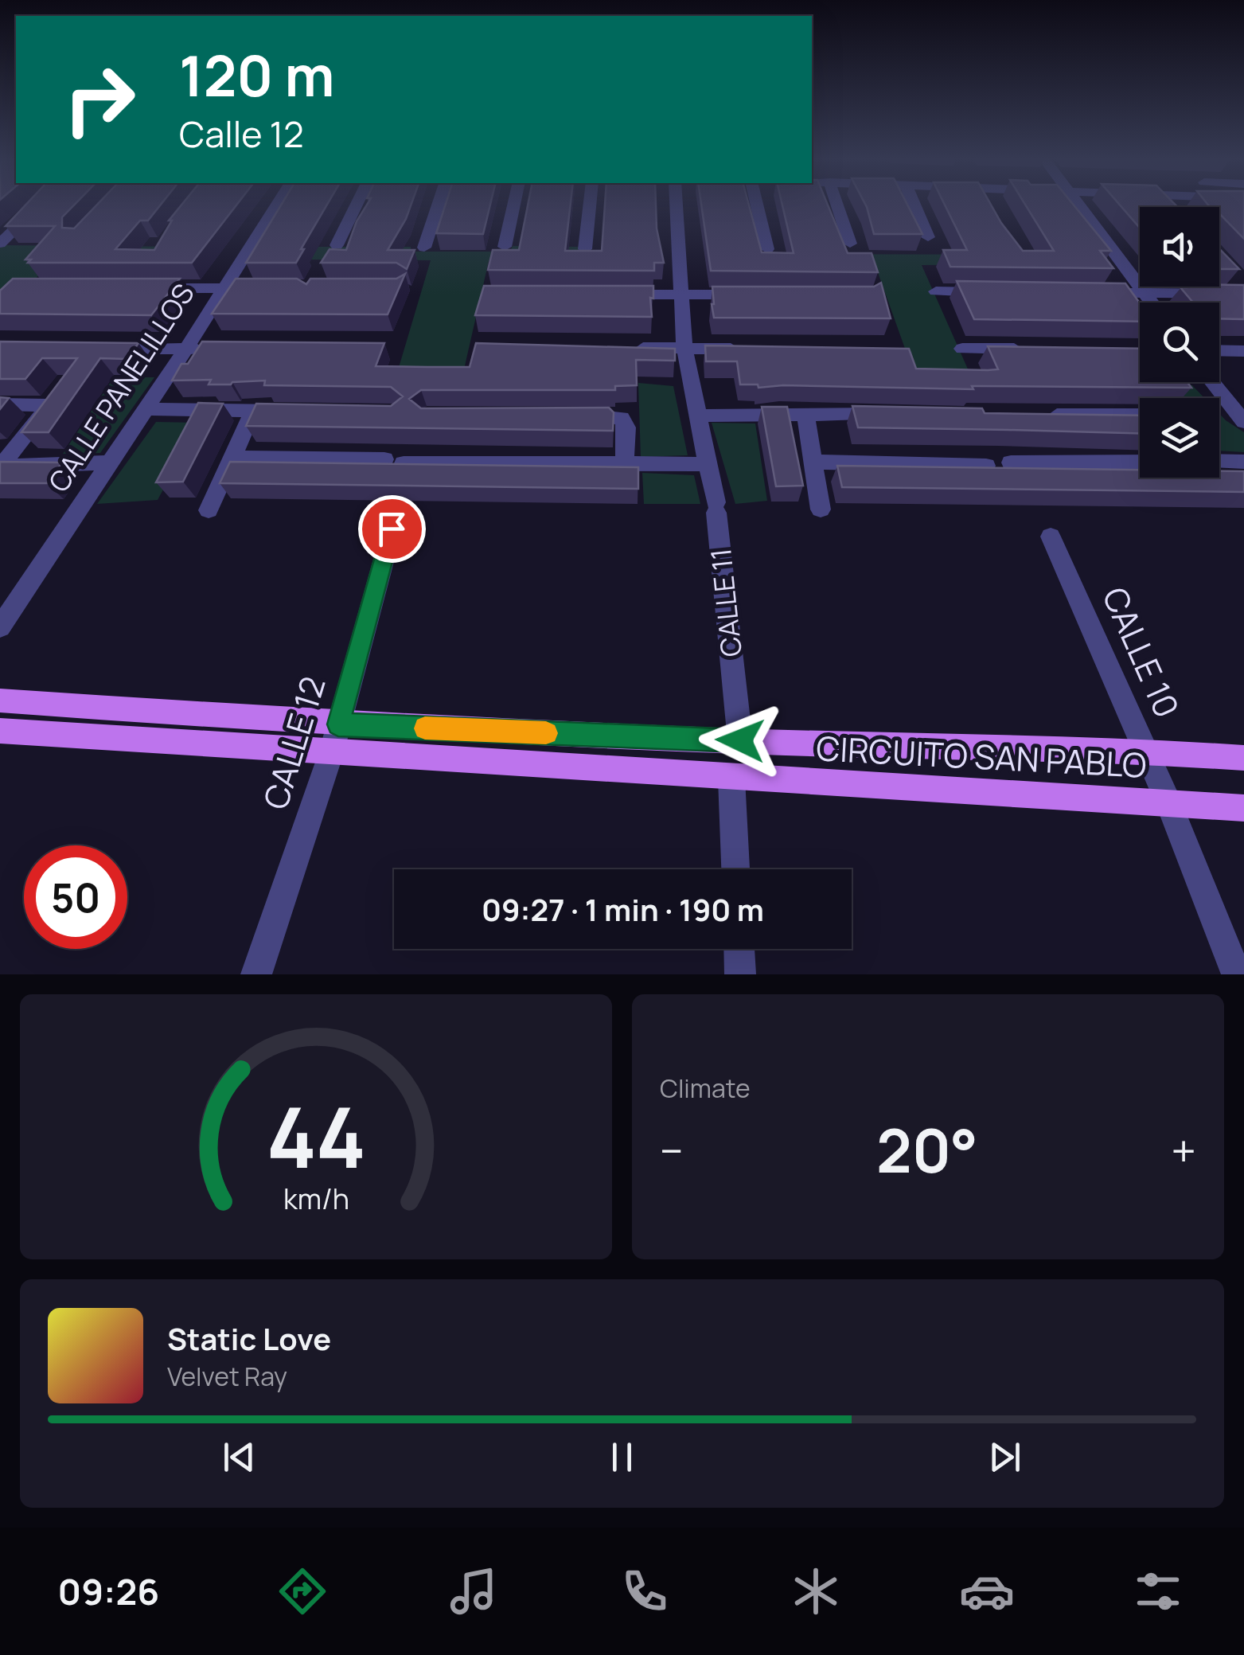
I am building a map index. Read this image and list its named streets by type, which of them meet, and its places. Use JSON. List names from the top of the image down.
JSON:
{
  "streets": {
    "main road": ["CIRCUITO SAN PABLO"],
    "street": [
      "CALLE PANELILLOS",
      "CALLE 11",
      "CALLE 10",
      "CALLE 12"
    ]
  },
  "crossings": [
    ["CALLE 11", "CIRCUITO SAN PABLO"],
    ["CALLE 10", "CIRCUITO SAN PABLO"],
    ["CALLE 12", "CIRCUITO SAN PABLO"]
  ],
  "page": {
    "turn": ["120 m", "Calle 12"],
    "limit": "50",
    "trip": "09:27 · 1 min · 190 m",
    "tile": "Climate",
    "heat": ["−", "20°", "+"],
    "song": ["Static Love", "Velvet Ray"],
    "tabs": "09:26",
    "gauge": ["44", "km/h"]
  }
}
